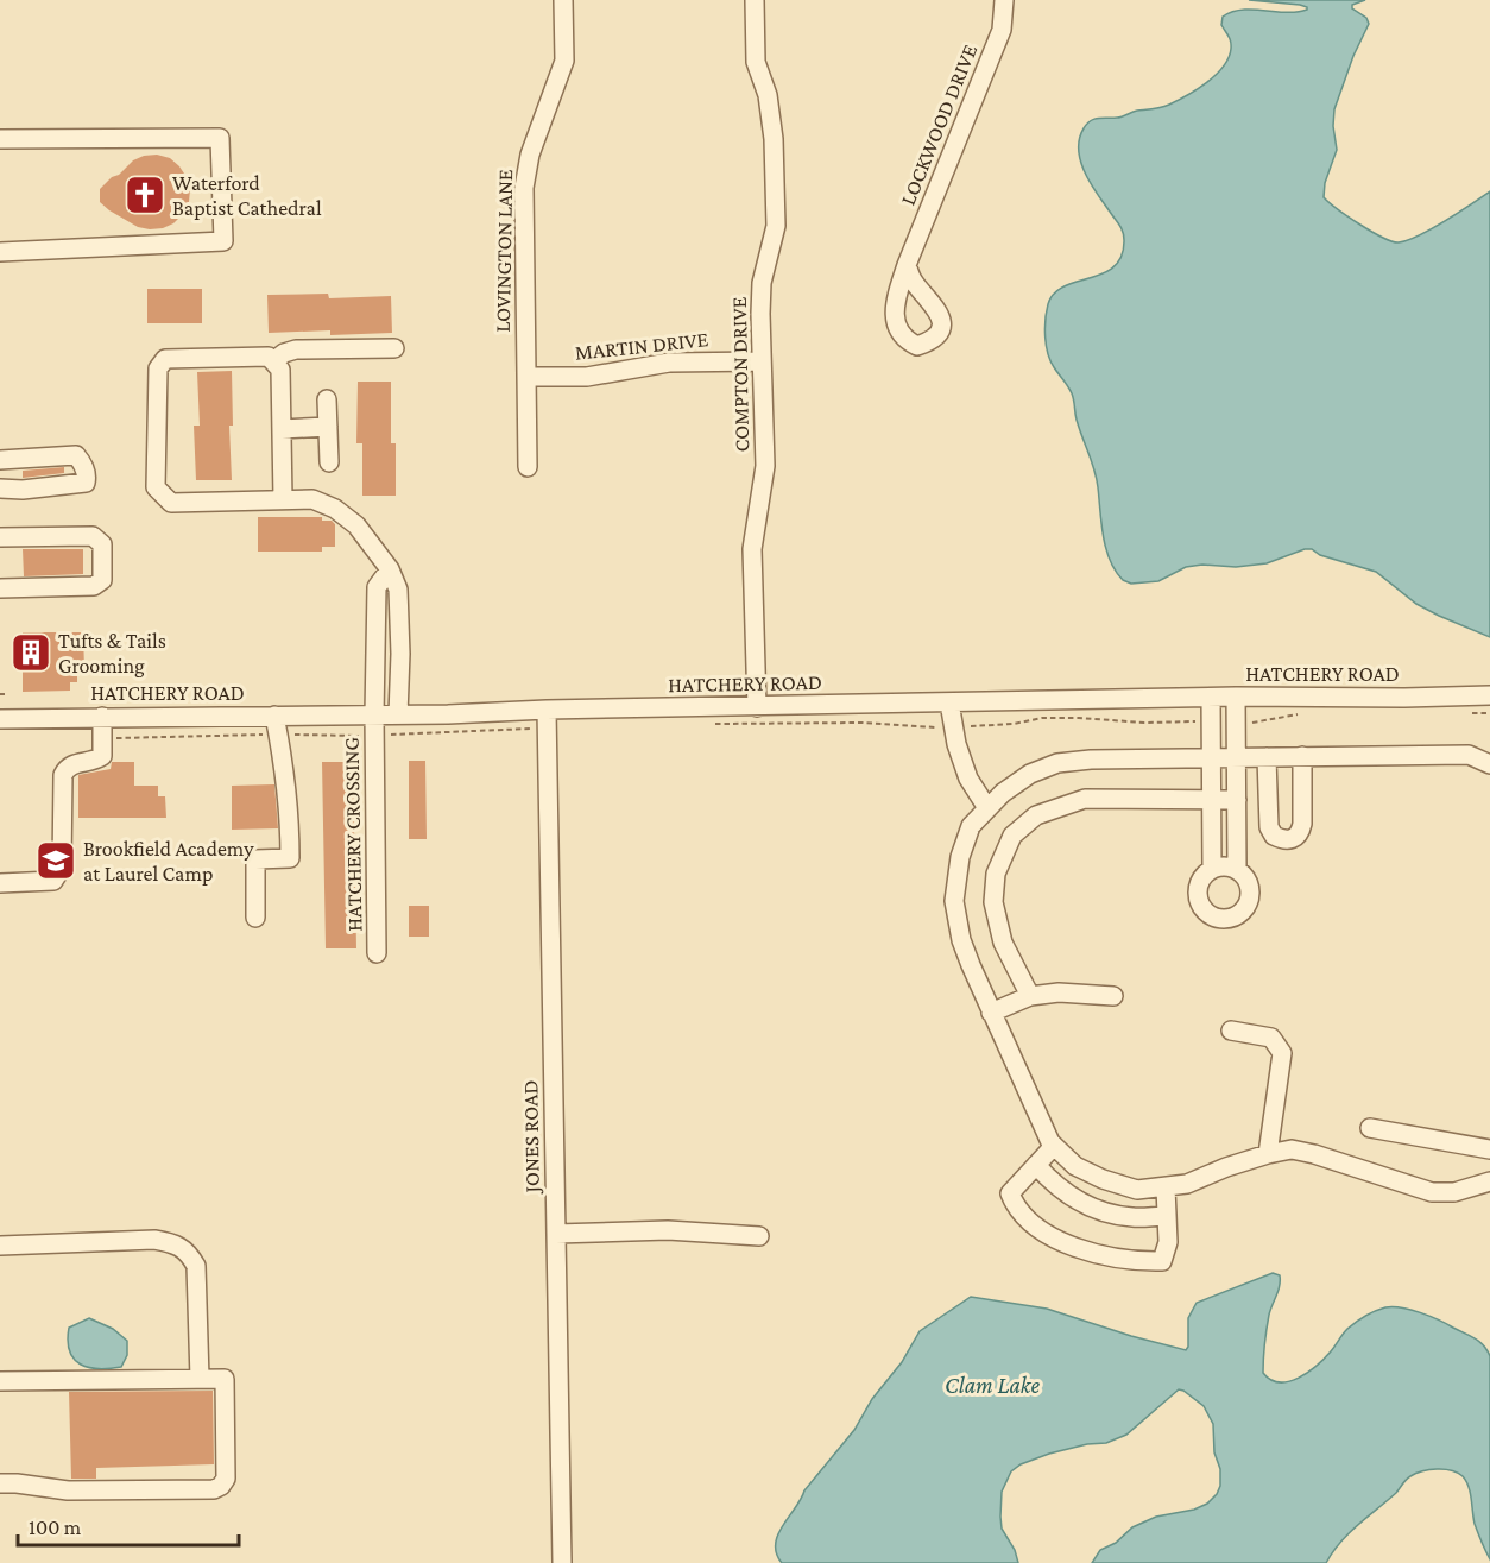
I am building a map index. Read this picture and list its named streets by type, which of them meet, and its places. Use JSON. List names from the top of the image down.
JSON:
{
  "streets": {
    "street": [
      "LOCKWOOD DRIVE",
      "LOVINGTON LANE",
      "MARTIN DRIVE",
      "COMPTON DRIVE",
      "HATCHERY ROAD",
      "HATCHERY CROSSING",
      "JONES ROAD"
    ]
  },
  "crossings": [
    ["LOVINGTON LANE", "MARTIN DRIVE"],
    ["MARTIN DRIVE", "COMPTON DRIVE"],
    ["COMPTON DRIVE", "HATCHERY ROAD"],
    ["HATCHERY ROAD", "HATCHERY CROSSING"],
    ["HATCHERY ROAD", "JONES ROAD"]
  ],
  "water": ["Clam Lake"],
  "places": {
    "church": ["Waterford Baptist Cathedral"],
    "building": ["Tufts & Tails Grooming"],
    "school or university": ["Brookfield Academy at Laurel Camp"]
  },
  "scale_bar": "100 m"
}
